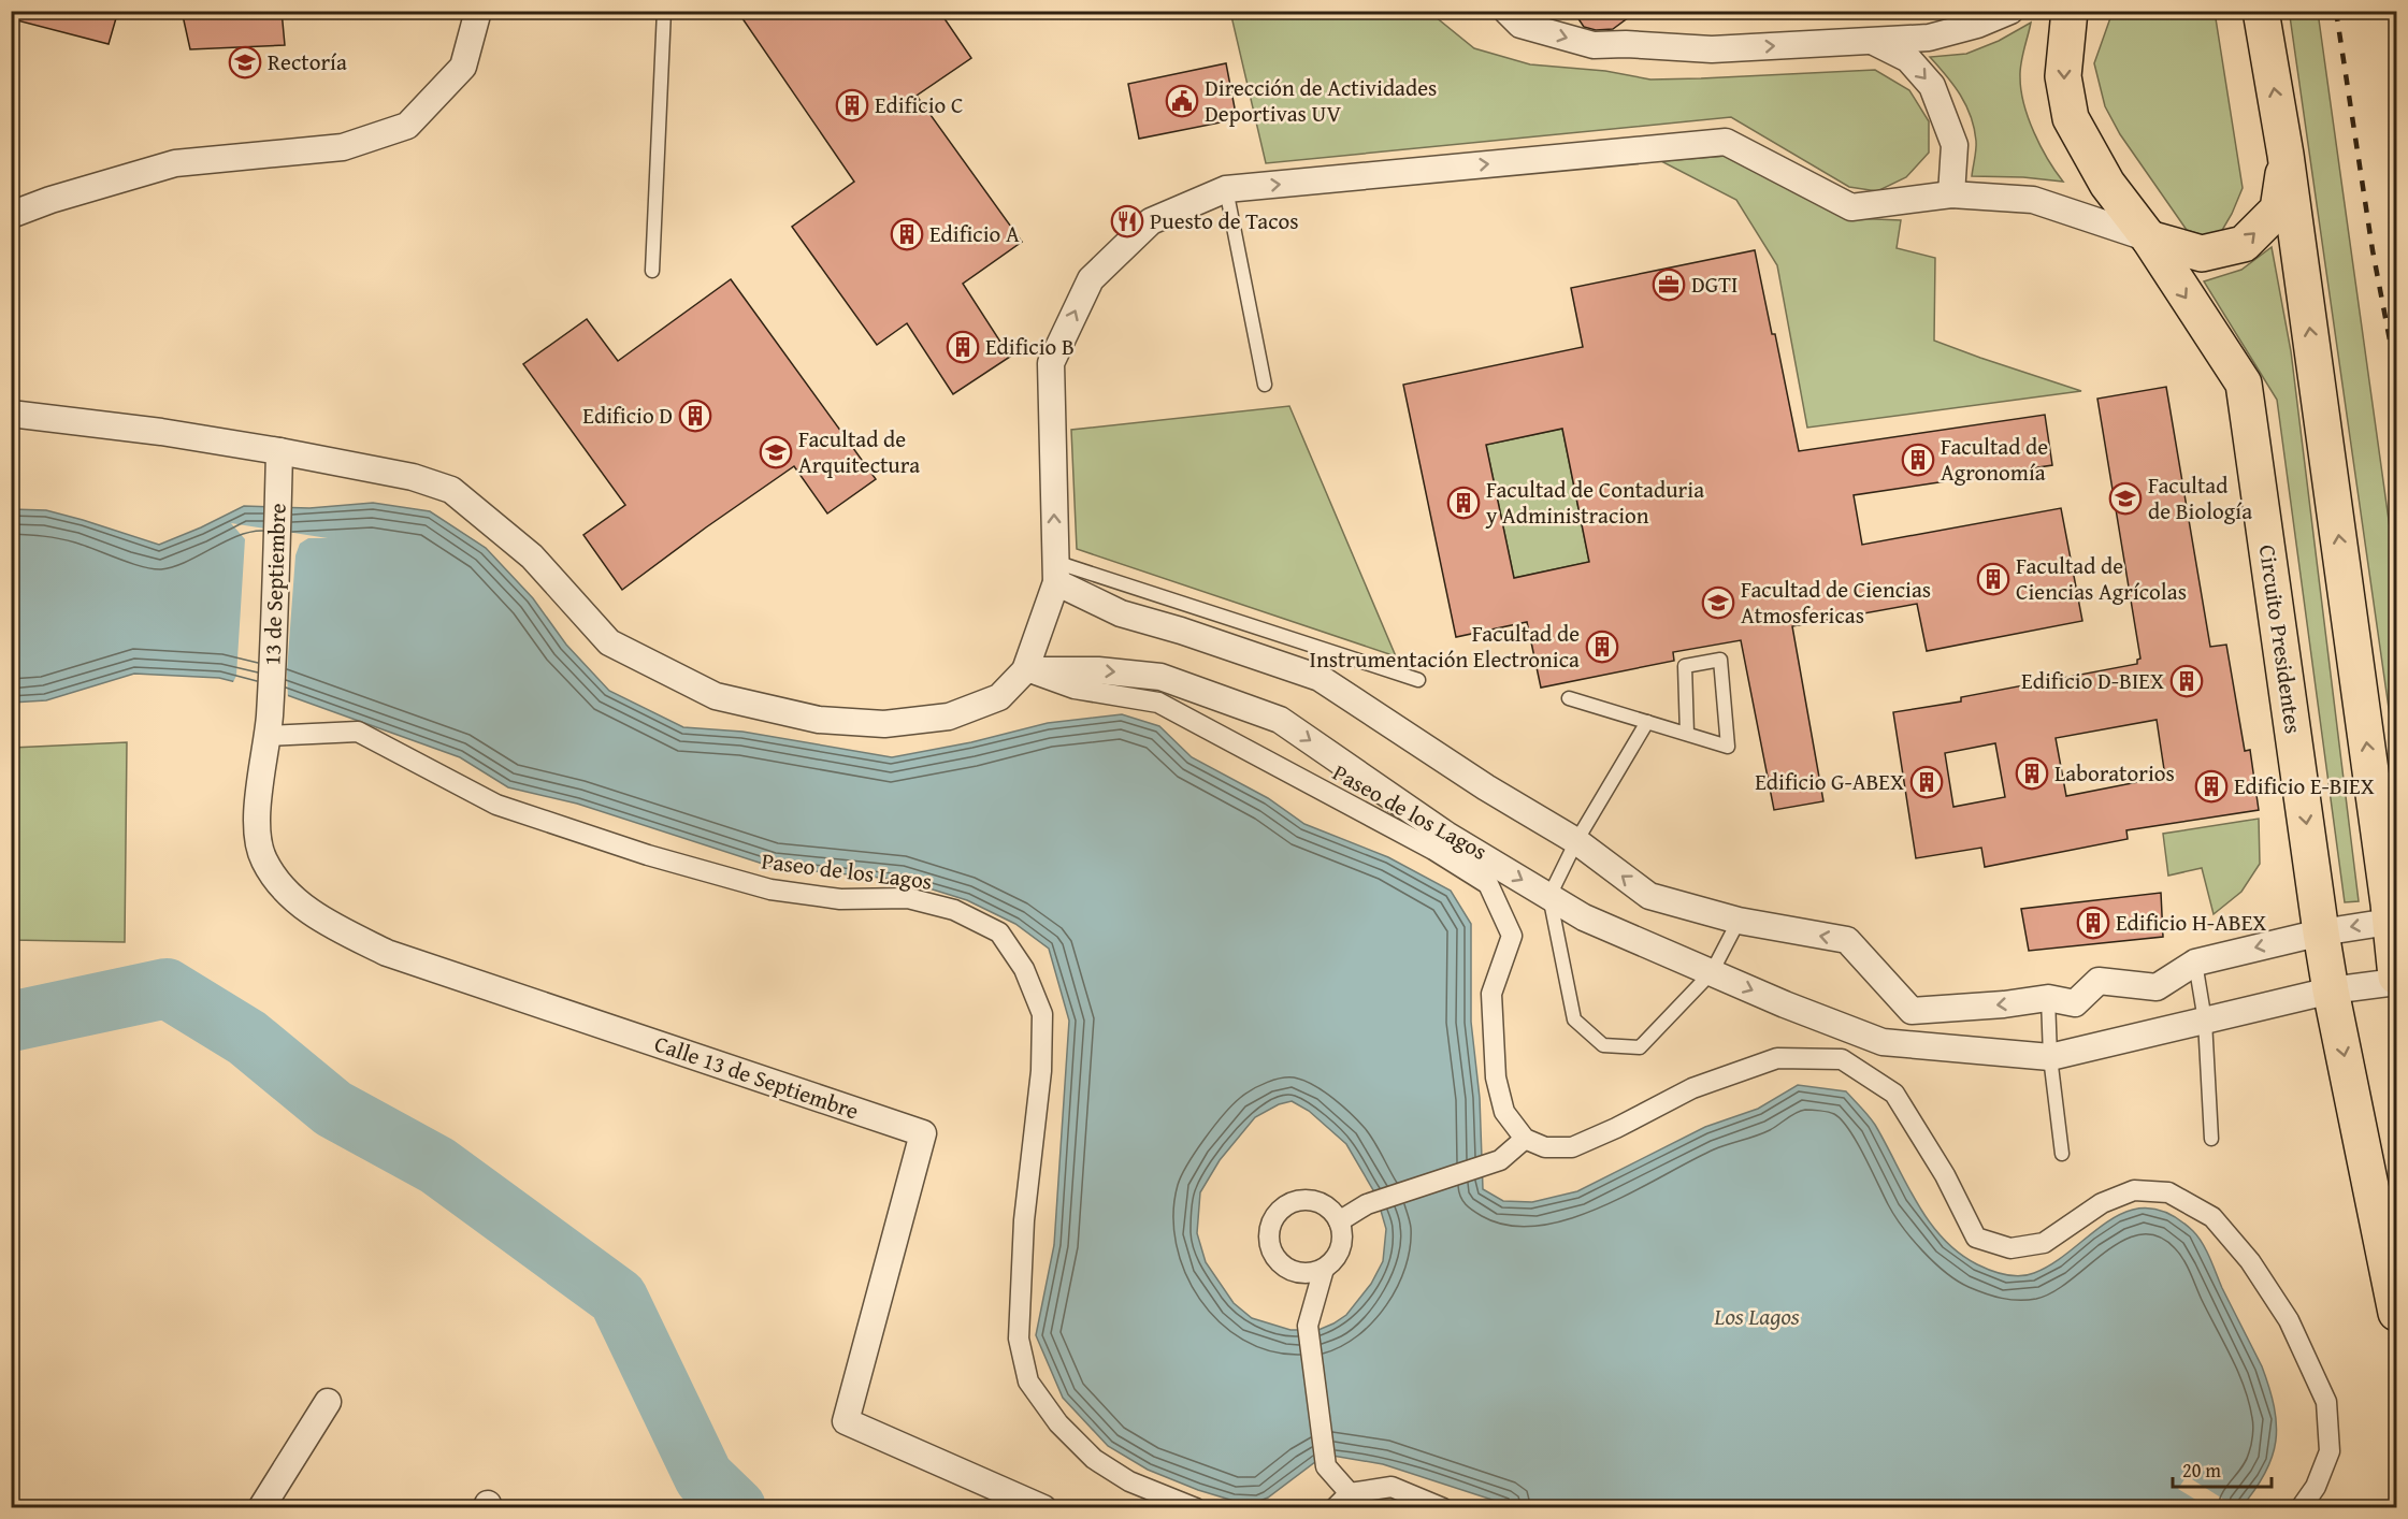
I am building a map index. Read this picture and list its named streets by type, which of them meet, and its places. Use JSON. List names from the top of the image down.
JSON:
{
  "streets": {
    "main road": ["Circuito Presidentes"],
    "street": ["13 de Septiembre", "Paseo de los Lagos", "Calle 13 de Septiembre"]
  },
  "crossings": [
    ["13 de Septiembre", "Paseo de los Lagos"],
    ["13 de Septiembre", "Calle 13 de Septiembre"],
    ["Paseo de los Lagos", "Calle 13 de Septiembre"]
  ],
  "water": ["Los Lagos"],
  "places": {
    "school or university": [
      "Rectoría",
      "Facultad de Arquitectura",
      "Facultad de Biología",
      "Facultad de Ciencias Atmosfericas"
    ],
    "public building": ["Dirección de Actividades Deportivas UV"],
    "building": [
      "Edificio C",
      "Edificio A",
      "Edificio B",
      "Edificio D",
      "Facultad de Agronomía",
      "Facultad de Contaduria y Administracion",
      "Facultad de Ciencias Agrícolas",
      "Facultad de Instrumentación Electronica",
      "Edificio D-BIEX",
      "Laboratorios",
      "Edificio G-ABEX",
      "Edificio E-BIEX",
      "Edificio H-ABEX"
    ],
    "restaurant": ["Puesto de Tacos"],
    "office": ["DGTI"]
  },
  "scale_bar": "20 m"
}
